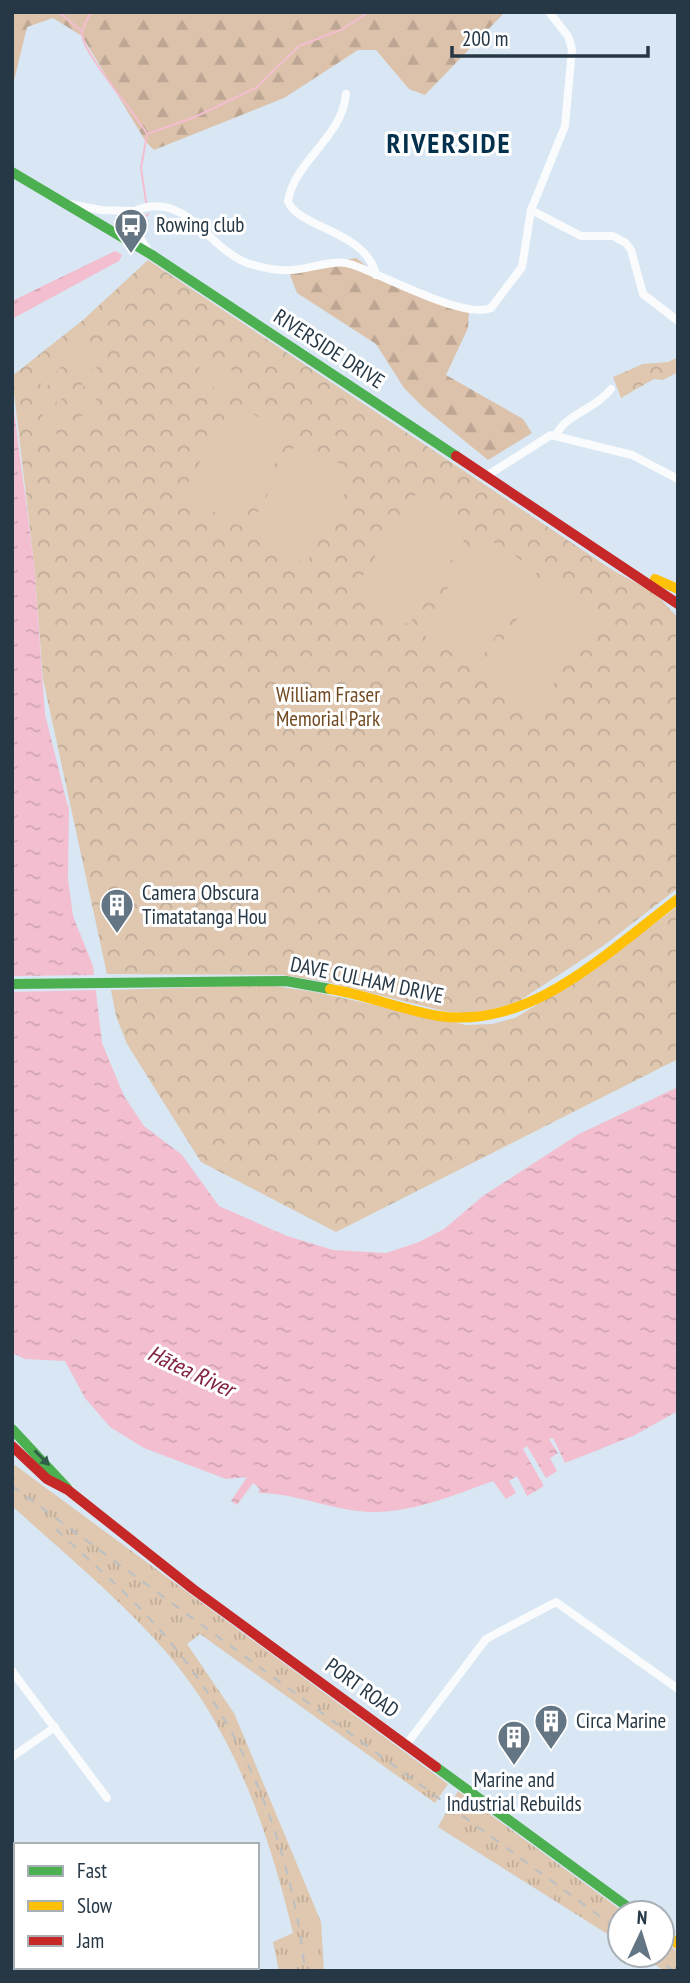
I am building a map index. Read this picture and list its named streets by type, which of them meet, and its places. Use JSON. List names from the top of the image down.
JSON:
{
  "streets": {
    "main road": ["RIVERSIDE DRIVE", "DAVE CULHAM DRIVE", "PORT ROAD"]
  },
  "districts": ["RIVERSIDE"],
  "water": ["Hātea River"],
  "parks": ["William Fraser Memorial Park"],
  "places": {
    "bus stop": ["Rowing club"],
    "building": ["Camera Obscura Timatatanga Hou", "Circa Marine", "Marine and Industrial Rebuilds"]
  },
  "legend": ["Fast", "Slow", "Jam"],
  "scale_bar": "200 m",
  "north": "top"
}
